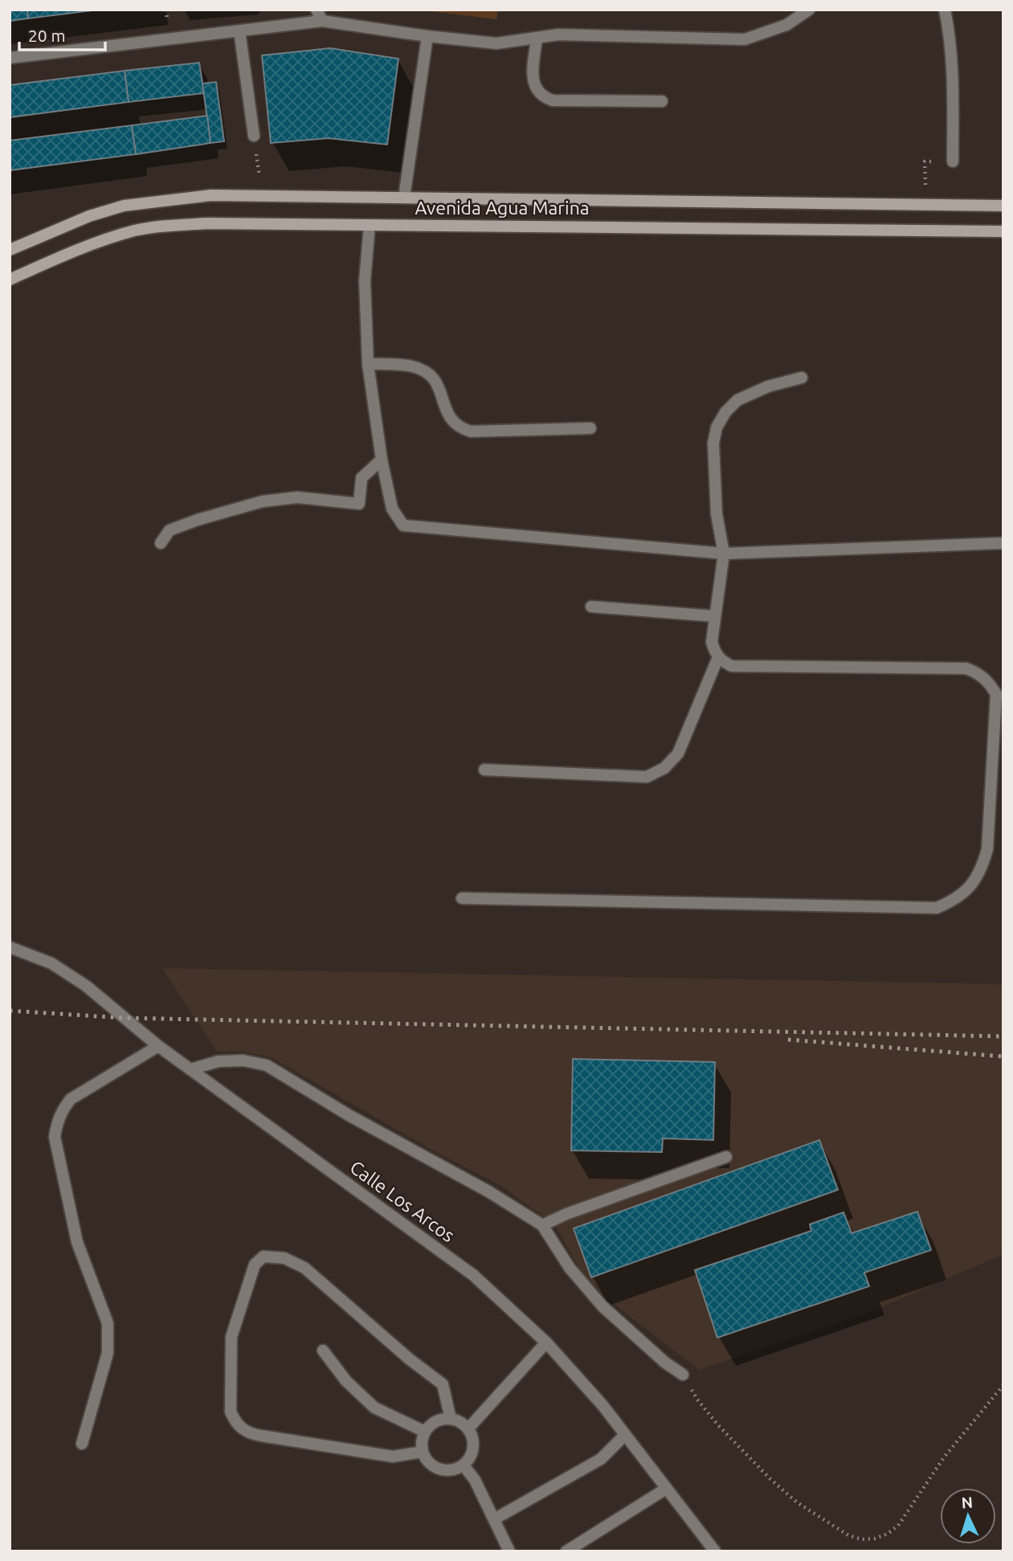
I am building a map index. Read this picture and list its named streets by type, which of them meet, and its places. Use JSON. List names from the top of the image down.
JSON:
{
  "streets": {
    "street": ["Avenida Agua Marina", "Calle Los Arcos"]
  },
  "scale_bar": "20 m",
  "north": "top"
}
